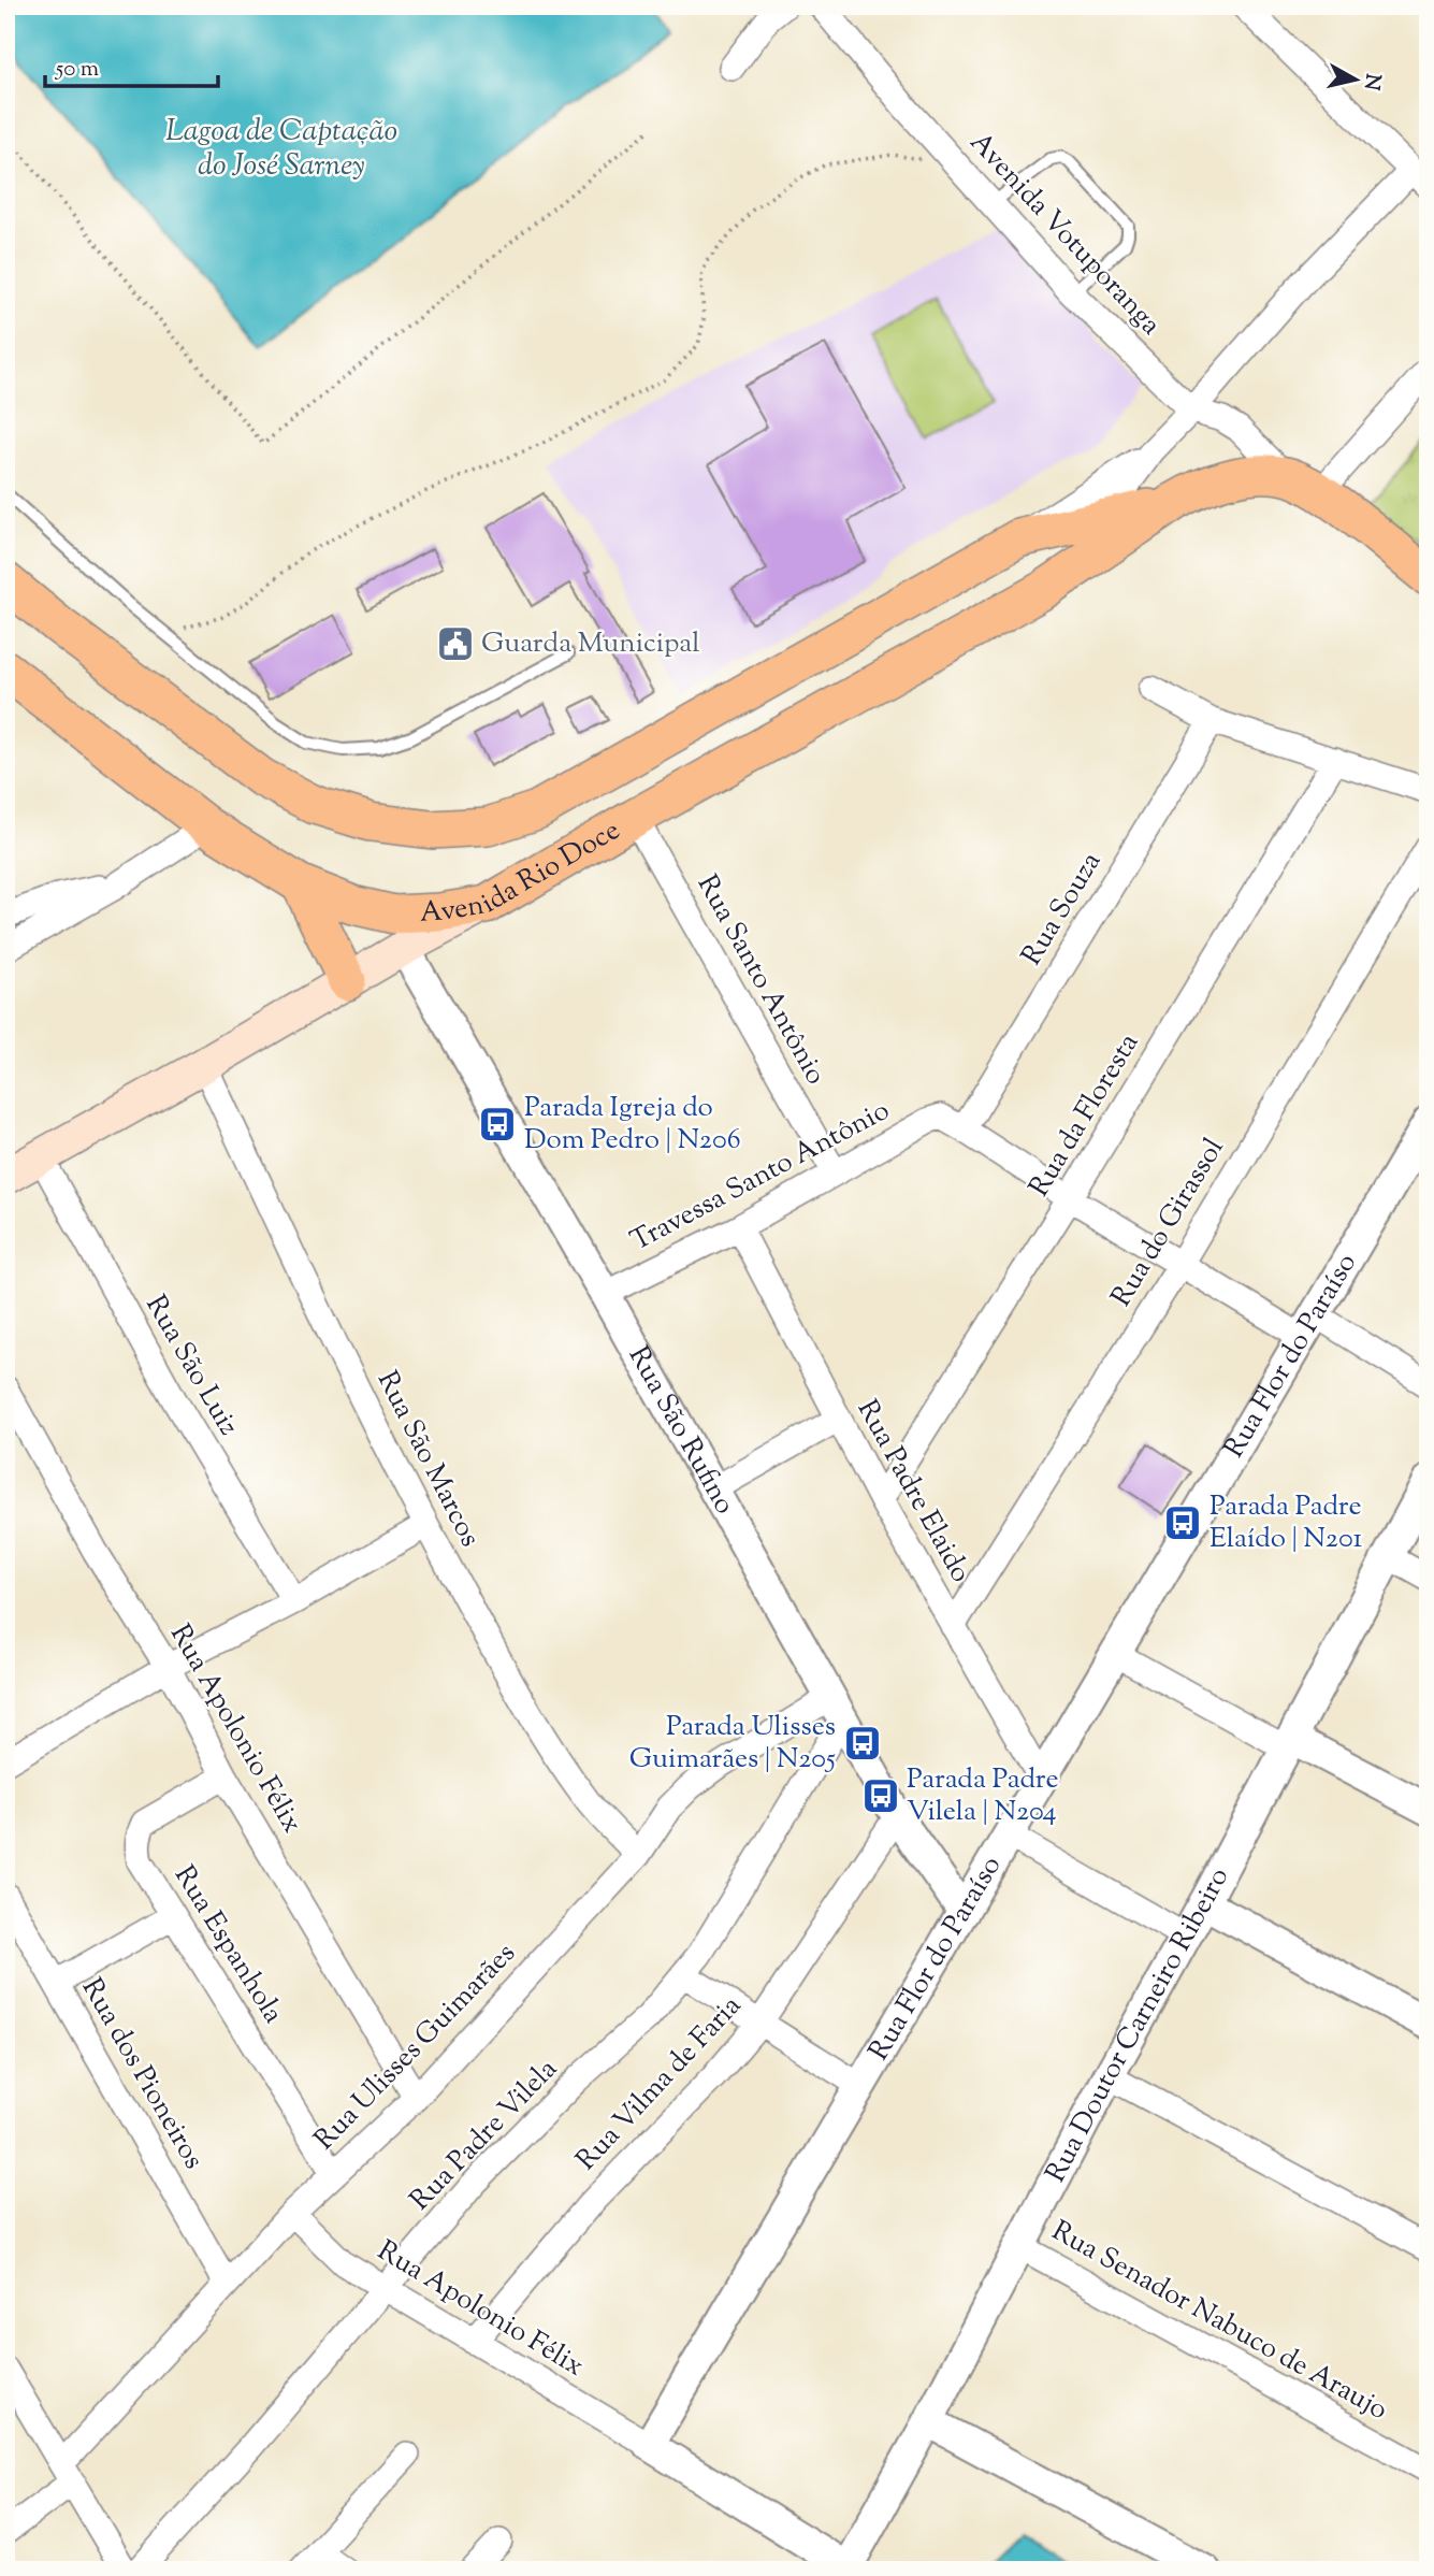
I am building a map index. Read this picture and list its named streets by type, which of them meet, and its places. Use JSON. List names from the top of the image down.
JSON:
{
  "streets": {
    "main road": ["Avenida Rio Doce"],
    "street": [
      "Avenida Votuporanga",
      "Rua Souza",
      "Rua Santo Antônio",
      "Rua da Floresta",
      "Travessa Santo Antônio",
      "Rua do Girassol",
      "Rua Flor do Paraíso",
      "Rua São Luiz",
      "Rua São Rufino",
      "Rua São Marcos",
      "Rua Padre Elaido",
      "Rua Apolonio Félix",
      "Rua Espanhola",
      "Rua Doutor Carneiro Ribeiro",
      "Rua Ulisses Guimarães",
      "Rua dos Pioneiros",
      "Rua Vilma de Faria",
      "Rua Padre Vilela",
      "Rua Senador Nabuco de Araujo"
    ]
  },
  "crossings": [
    ["Avenida Votuporanga", "Avenida Rio Doce"],
    ["Avenida Rio Doce", "Rua Santo Antônio"],
    ["Rua Souza", "Travessa Santo Antônio"],
    ["Rua Santo Antônio", "Travessa Santo Antônio"],
    ["Rua da Floresta", "Rua Padre Elaido"],
    ["Travessa Santo Antônio", "Rua São Rufino"],
    ["Travessa Santo Antônio", "Rua Padre Elaido"],
    ["Rua do Girassol", "Rua Padre Elaido"],
    ["Rua Flor do Paraíso", "Rua São Rufino"],
    ["Rua Flor do Paraíso", "Rua Padre Elaido"],
    ["Rua Flor do Paraíso", "Rua Apolonio Félix"],
    ["Rua São Rufino", "Rua Ulisses Guimarães"],
    ["Rua São Rufino", "Rua Vilma de Faria"],
    ["Rua São Rufino", "Rua Padre Vilela"],
    ["Rua São Marcos", "Rua Ulisses Guimarães"],
    ["Rua Apolonio Félix", "Rua Espanhola"],
    ["Rua Apolonio Félix", "Rua Ulisses Guimarães"],
    ["Rua Apolonio Félix", "Rua Vilma de Faria"],
    ["Rua Apolonio Félix", "Rua Padre Vilela"],
    ["Rua Espanhola", "Rua Ulisses Guimarães"],
    ["Rua Doutor Carneiro Ribeiro", "Rua Senador Nabuco de Araujo"],
    ["Rua Ulisses Guimarães", "Rua dos Pioneiros"],
    ["Rua Ulisses Guimarães", "Rua Padre Vilela"]
  ],
  "water": ["Lagoa de Captação do José Sarney"],
  "places": {
    "public building": ["Guarda Municipal"],
    "bus stop": [
      "Parada Igreja do Dom Pedro | N206",
      "Parada Padre Elaído | N201",
      "Parada Ulisses Guimarães | N205",
      "Parada Padre Vilela | N204"
    ]
  },
  "scale_bar": "50 m",
  "north": "right"
}
